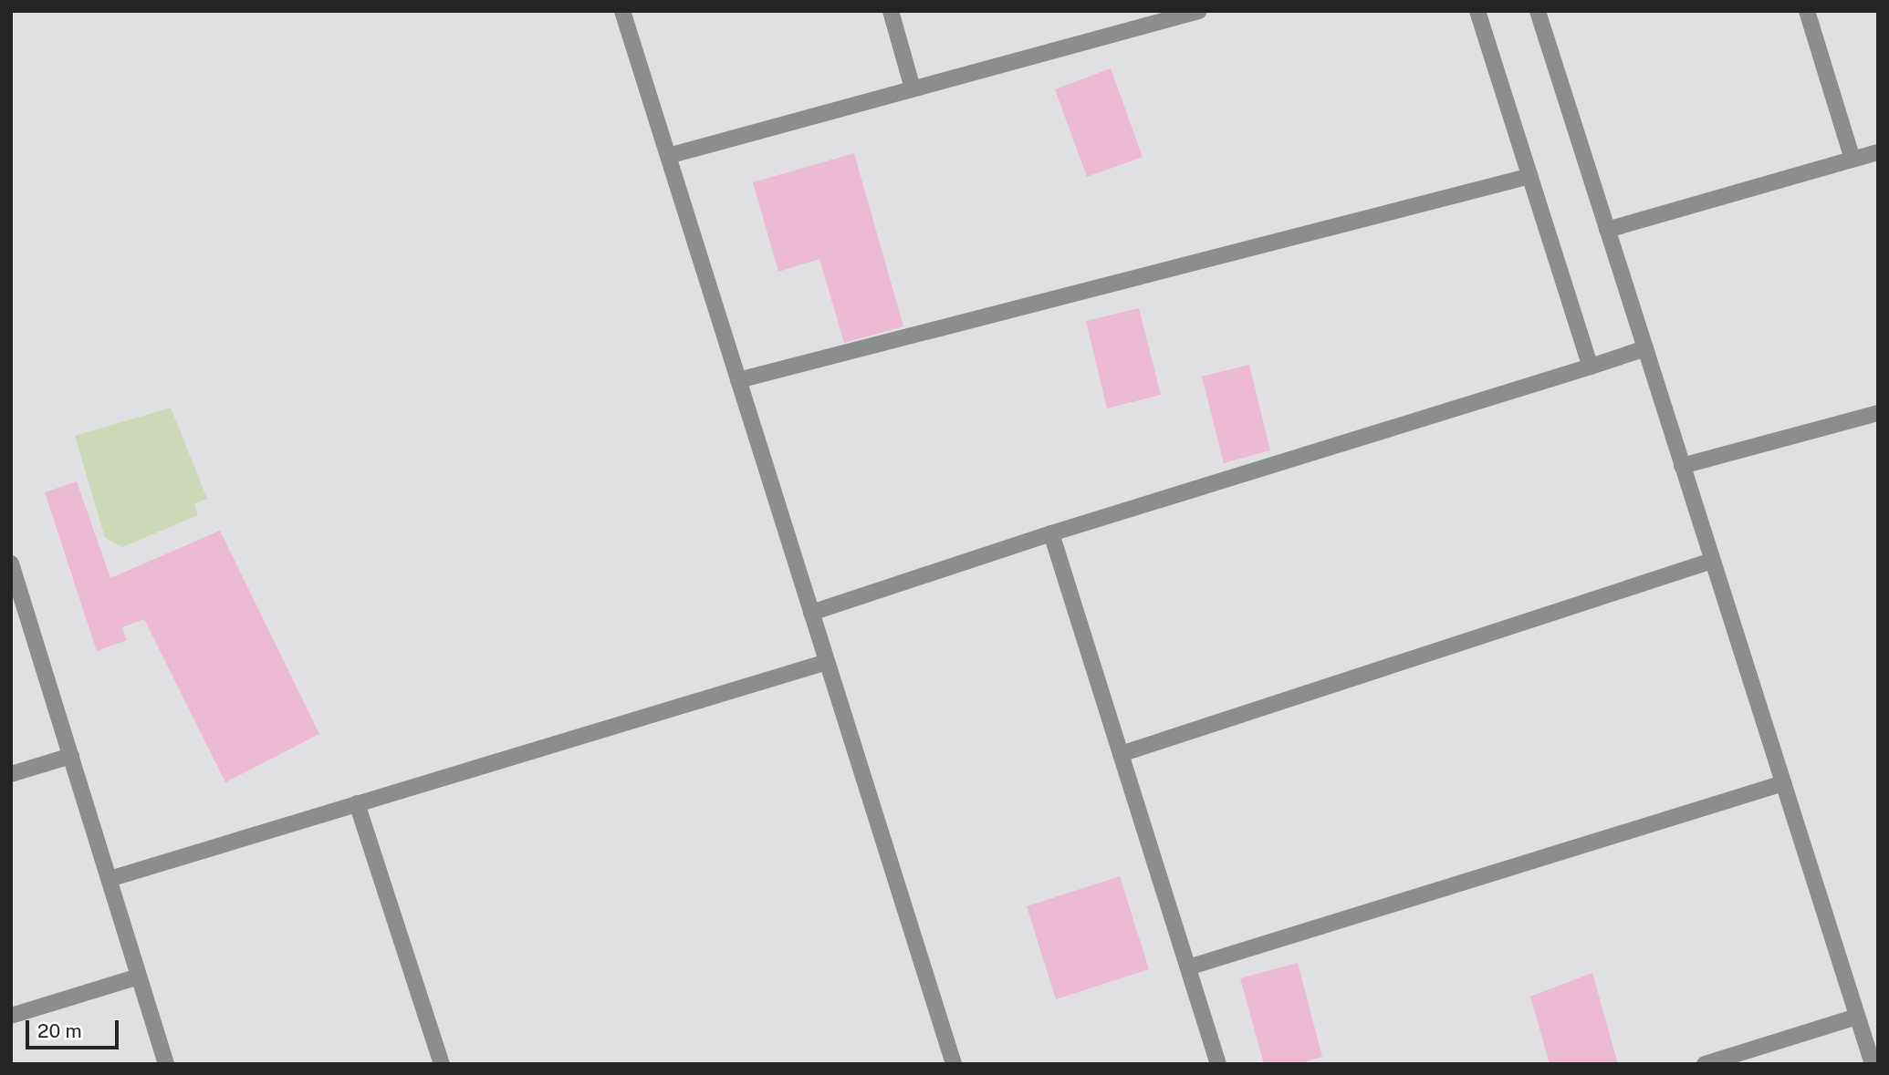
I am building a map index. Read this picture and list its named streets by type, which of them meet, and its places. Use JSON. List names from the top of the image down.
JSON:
{
  "scale_bar": "20 m"
}
